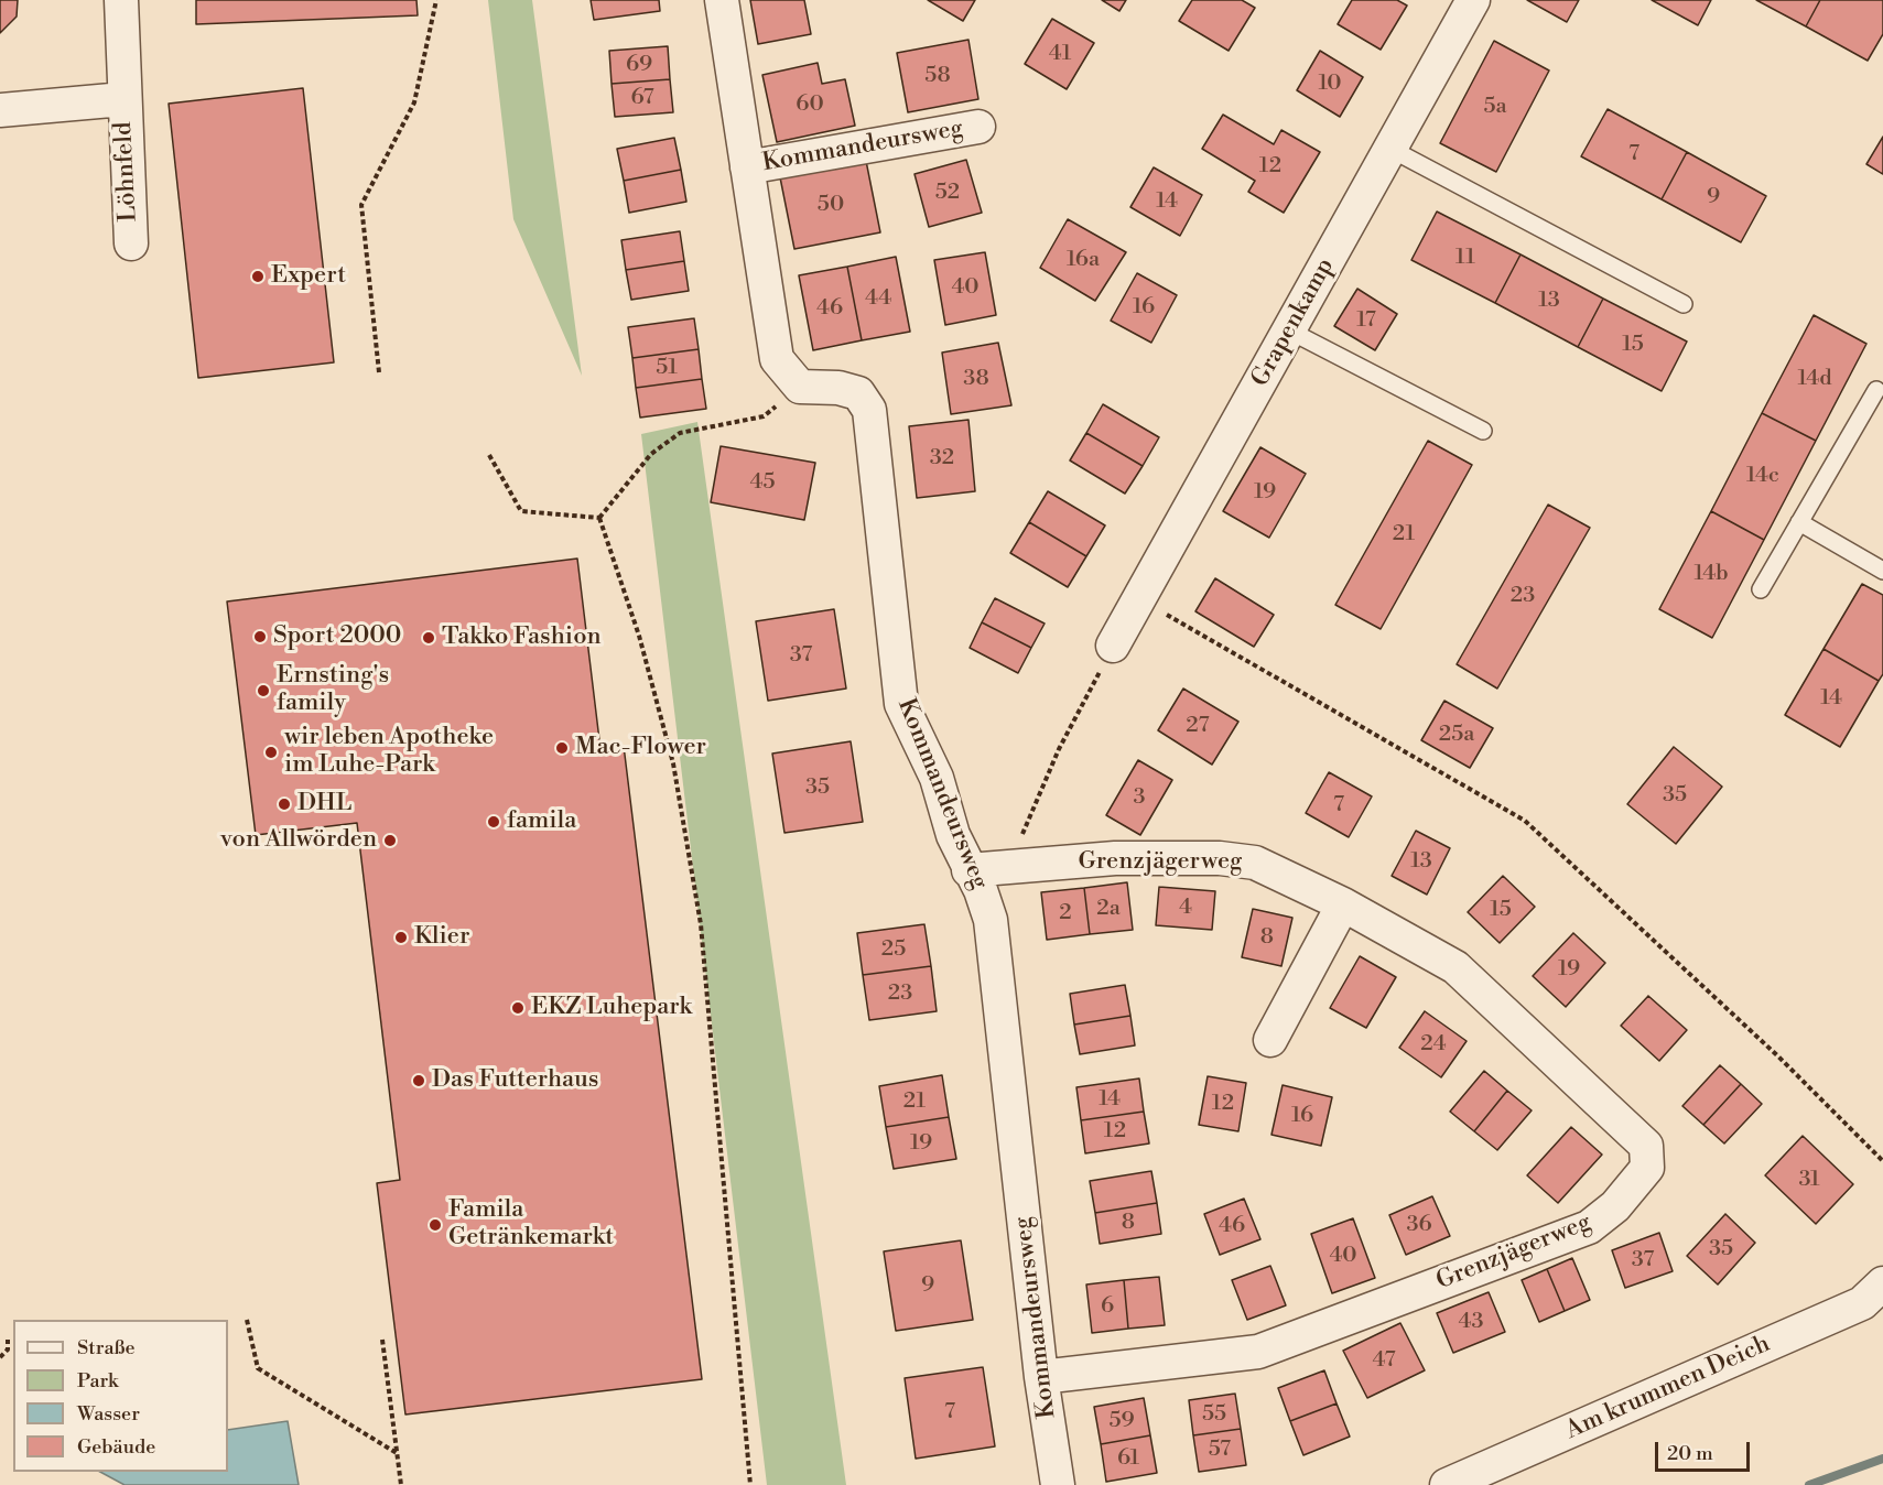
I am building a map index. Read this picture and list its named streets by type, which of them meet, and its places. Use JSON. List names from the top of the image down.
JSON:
{
  "streets": {
    "street": [
      "Kommandeursweg",
      "Löhnfeld",
      "Grapenkamp",
      "Grenzjägerweg",
      "Am krummen Deich"
    ]
  },
  "crossings": [
    ["Kommandeursweg", "Grenzjägerweg"]
  ],
  "places": [
    "Expert",
    "Sport 2000",
    "Takko Fashion",
    "Ernsting's family",
    "Mac-Flower",
    "wir leben Apotheke im Luhe-Park",
    "DHL",
    "famila",
    "von Allwörden",
    "Klier",
    "EKZ Luhepark",
    "Das Futterhaus",
    "Famila Getränkemarkt"
  ],
  "house_numbers": [
    "41",
    "69",
    "58",
    "10",
    "67",
    "60",
    "5a",
    "7",
    "12",
    "52",
    "9",
    "14",
    "50",
    "11",
    "16a",
    "40",
    "44",
    "13",
    "16",
    "46",
    "17",
    "15",
    "51",
    "38",
    "14d",
    "32",
    "14c",
    "45",
    "19",
    "21",
    "14b",
    "23",
    "37",
    "14",
    "27",
    "25a",
    "35",
    "35",
    "3",
    "7",
    "13",
    "4",
    "2a",
    "15",
    "2",
    "8",
    "25",
    "19",
    "23",
    "24",
    "14",
    "21",
    "12",
    "16",
    "12",
    "19",
    "31",
    "8",
    "36",
    "46",
    "35",
    "40",
    "37",
    "9",
    "6",
    "43",
    "47",
    "7",
    "55",
    "59",
    "57",
    "61"
  ],
  "legend": [
    "Straße",
    "Park",
    "Wasser",
    "Gebäude"
  ],
  "scale_bar": "20 m"
}
